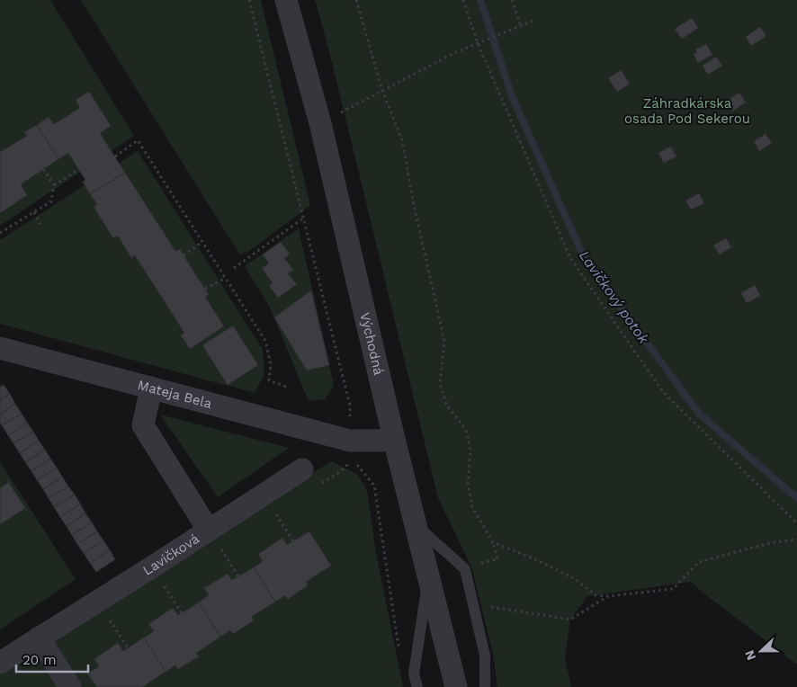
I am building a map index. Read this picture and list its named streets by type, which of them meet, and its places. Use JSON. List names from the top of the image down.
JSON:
{
  "streets": {
    "street": ["Východná", "Mateja Bela", "Lavičková"]
  },
  "water": ["Lavičkový potok"],
  "parks": ["Záhradkárska osada Pod Sekerou"],
  "scale_bar": "20 m",
  "north": "left"
}
